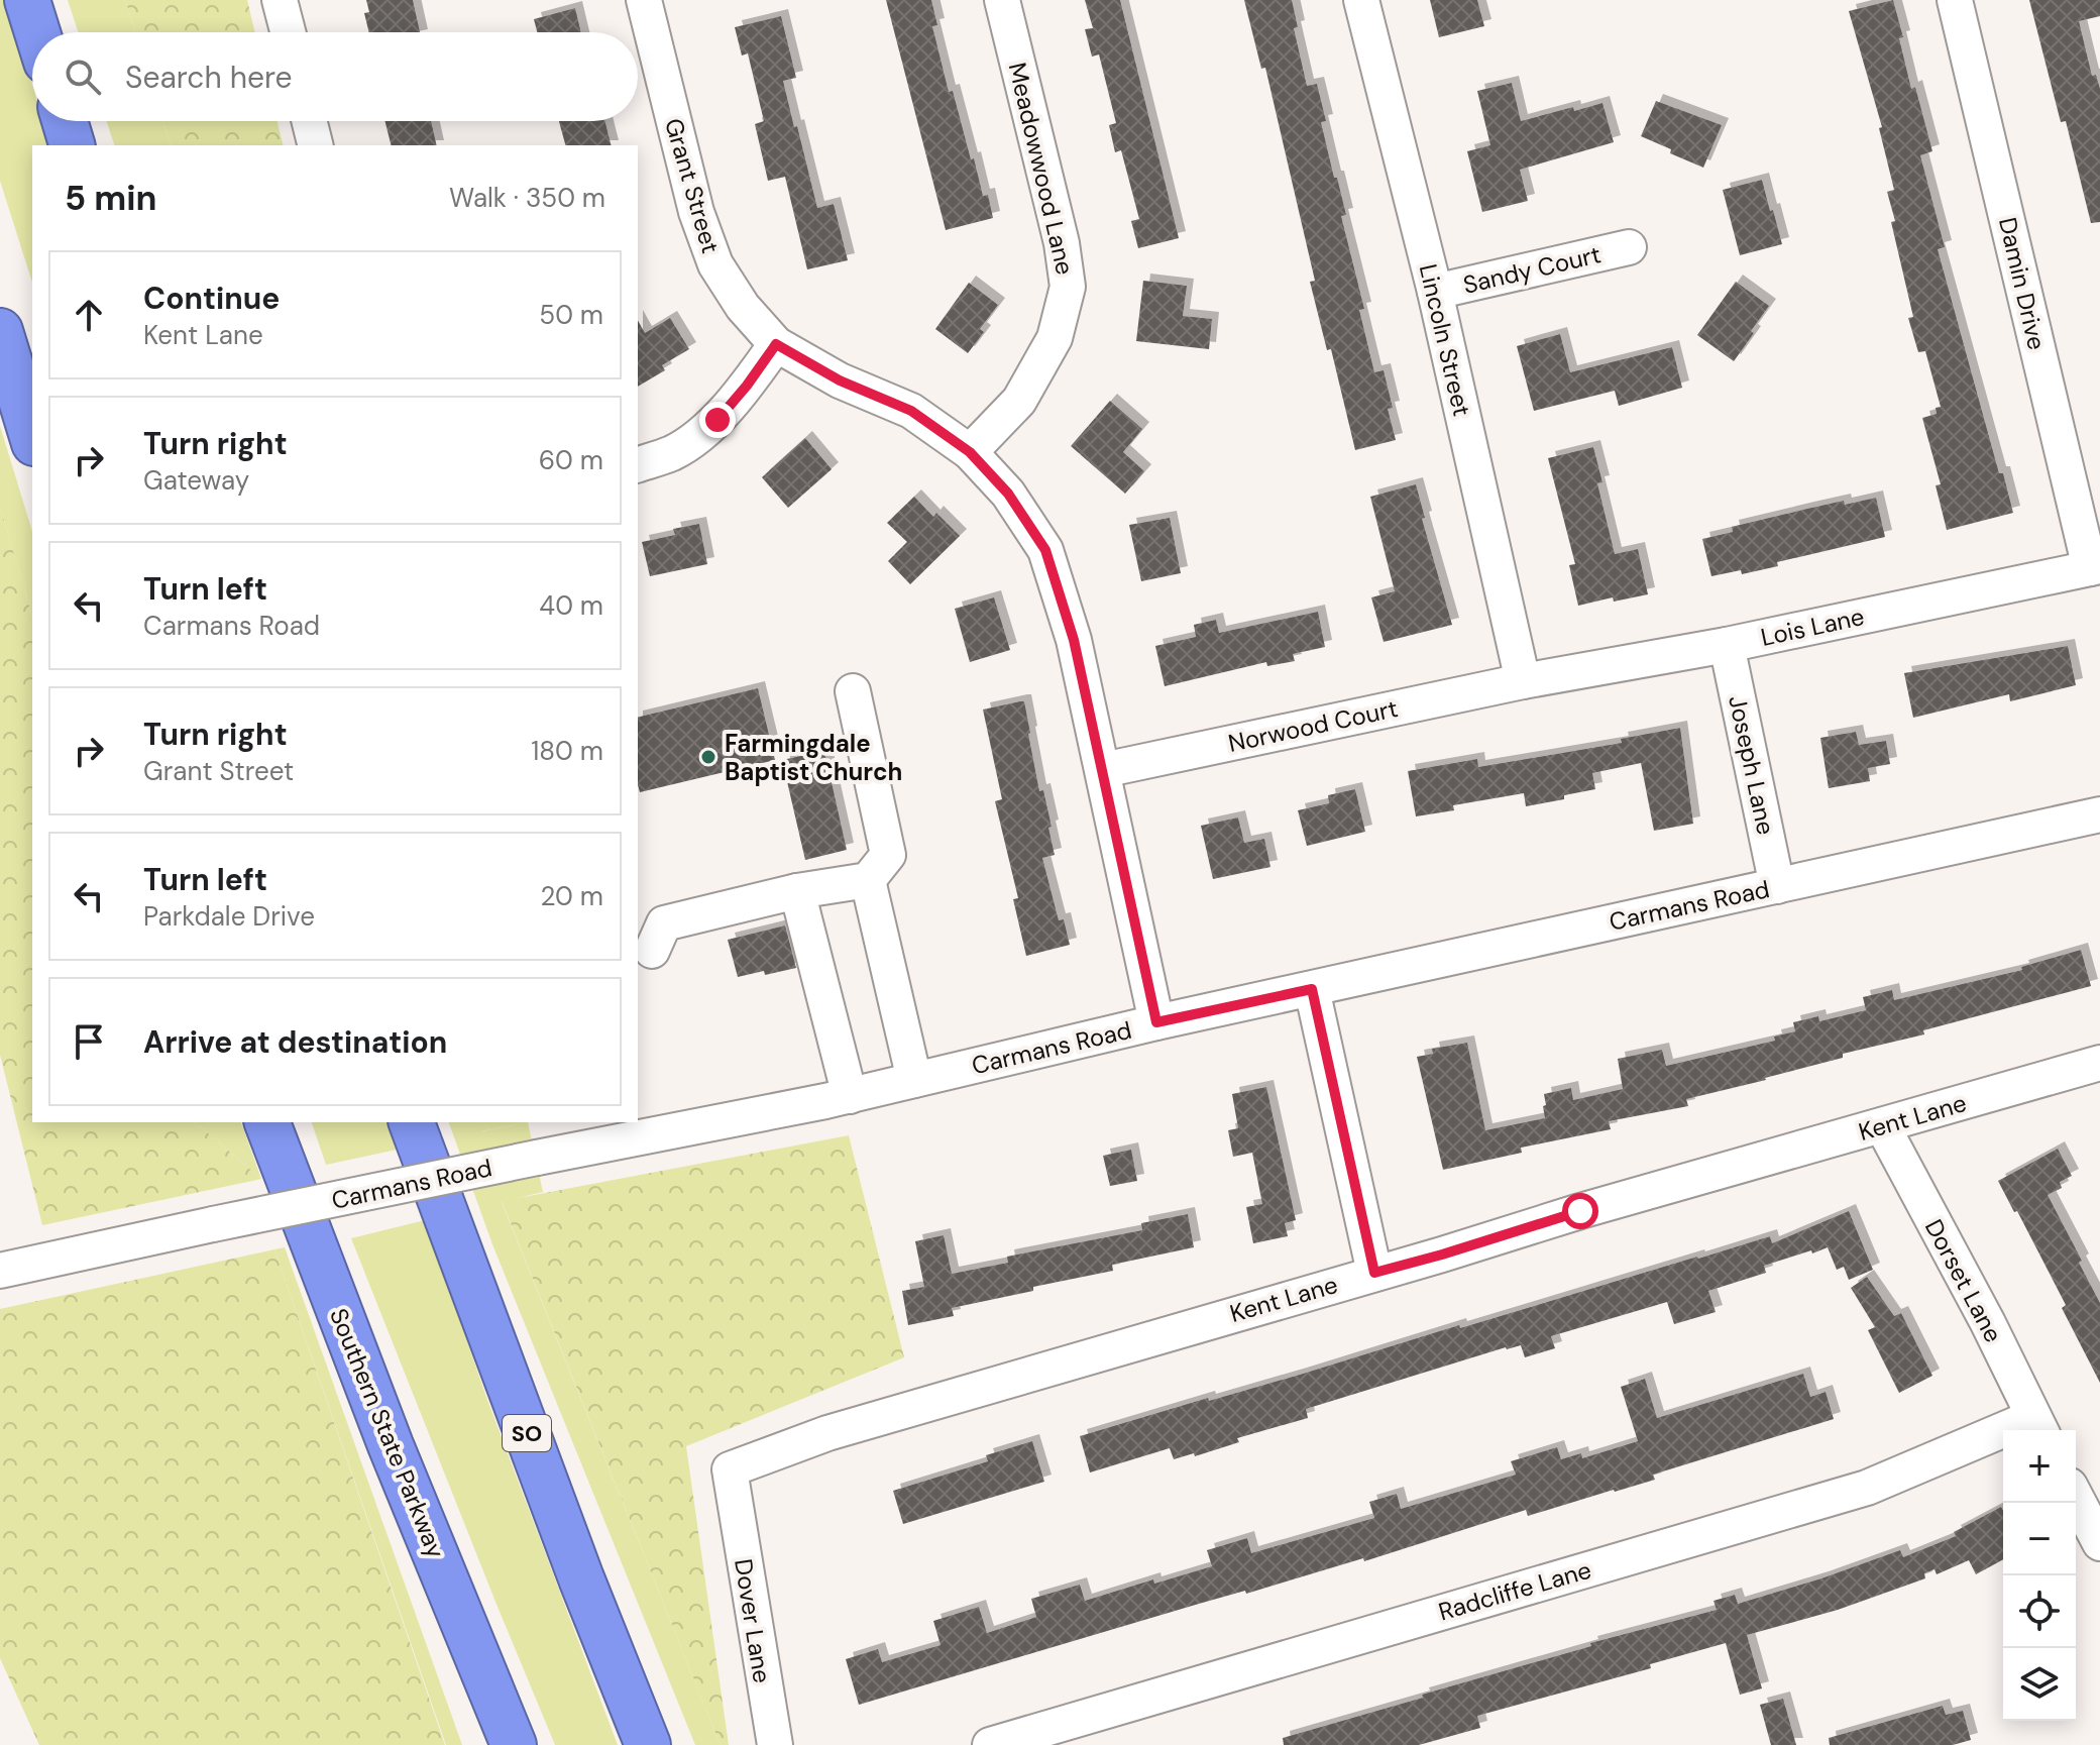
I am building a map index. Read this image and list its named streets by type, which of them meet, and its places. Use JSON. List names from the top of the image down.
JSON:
{
  "streets": {
    "highway": ["Southern State Parkway", "SO"],
    "street": [
      "Meadowwood Lane",
      "Grant Street",
      "Sandy Court",
      "Damin Drive",
      "Lincoln Street",
      "Lois Lane",
      "Norwood Court",
      "Joseph Lane",
      "Carmans Road",
      "Kent Lane",
      "Dorset Lane",
      "Radcliffe Lane",
      "Dover Lane"
    ]
  },
  "crossings": [
    ["Meadowwood Lane", "Grant Street"],
    ["Grant Street", "Norwood Court"],
    ["Grant Street", "Carmans Road"],
    ["Sandy Court", "Lincoln Street"],
    ["Damin Drive", "Lois Lane"],
    ["Lincoln Street", "Lois Lane"],
    ["Lincoln Street", "Norwood Court"],
    ["Lois Lane", "Norwood Court"],
    ["Lois Lane", "Joseph Lane"],
    ["Joseph Lane", "Carmans Road"],
    ["Kent Lane", "Dorset Lane"],
    ["Kent Lane", "Dover Lane"],
    ["Dorset Lane", "Radcliffe Lane"]
  ],
  "places": ["Farmingdale Baptist Church"],
  "page": {
    "search": "Search here",
    "heading": ["5 min", "Walk · 350 m"],
    "list": [
      ["Continue", "Kent Lane", "50 m"],
      ["Turn right", "Gateway", "60 m"],
      ["Turn left", "Carmans Road", "40 m"],
      ["Turn right", "Grant Street", "180 m"],
      ["Turn left", "Parkdale Drive", "20 m"],
      "Arrive at destination"
    ],
    "map_buttons": ["+", "−"]
  }
}
